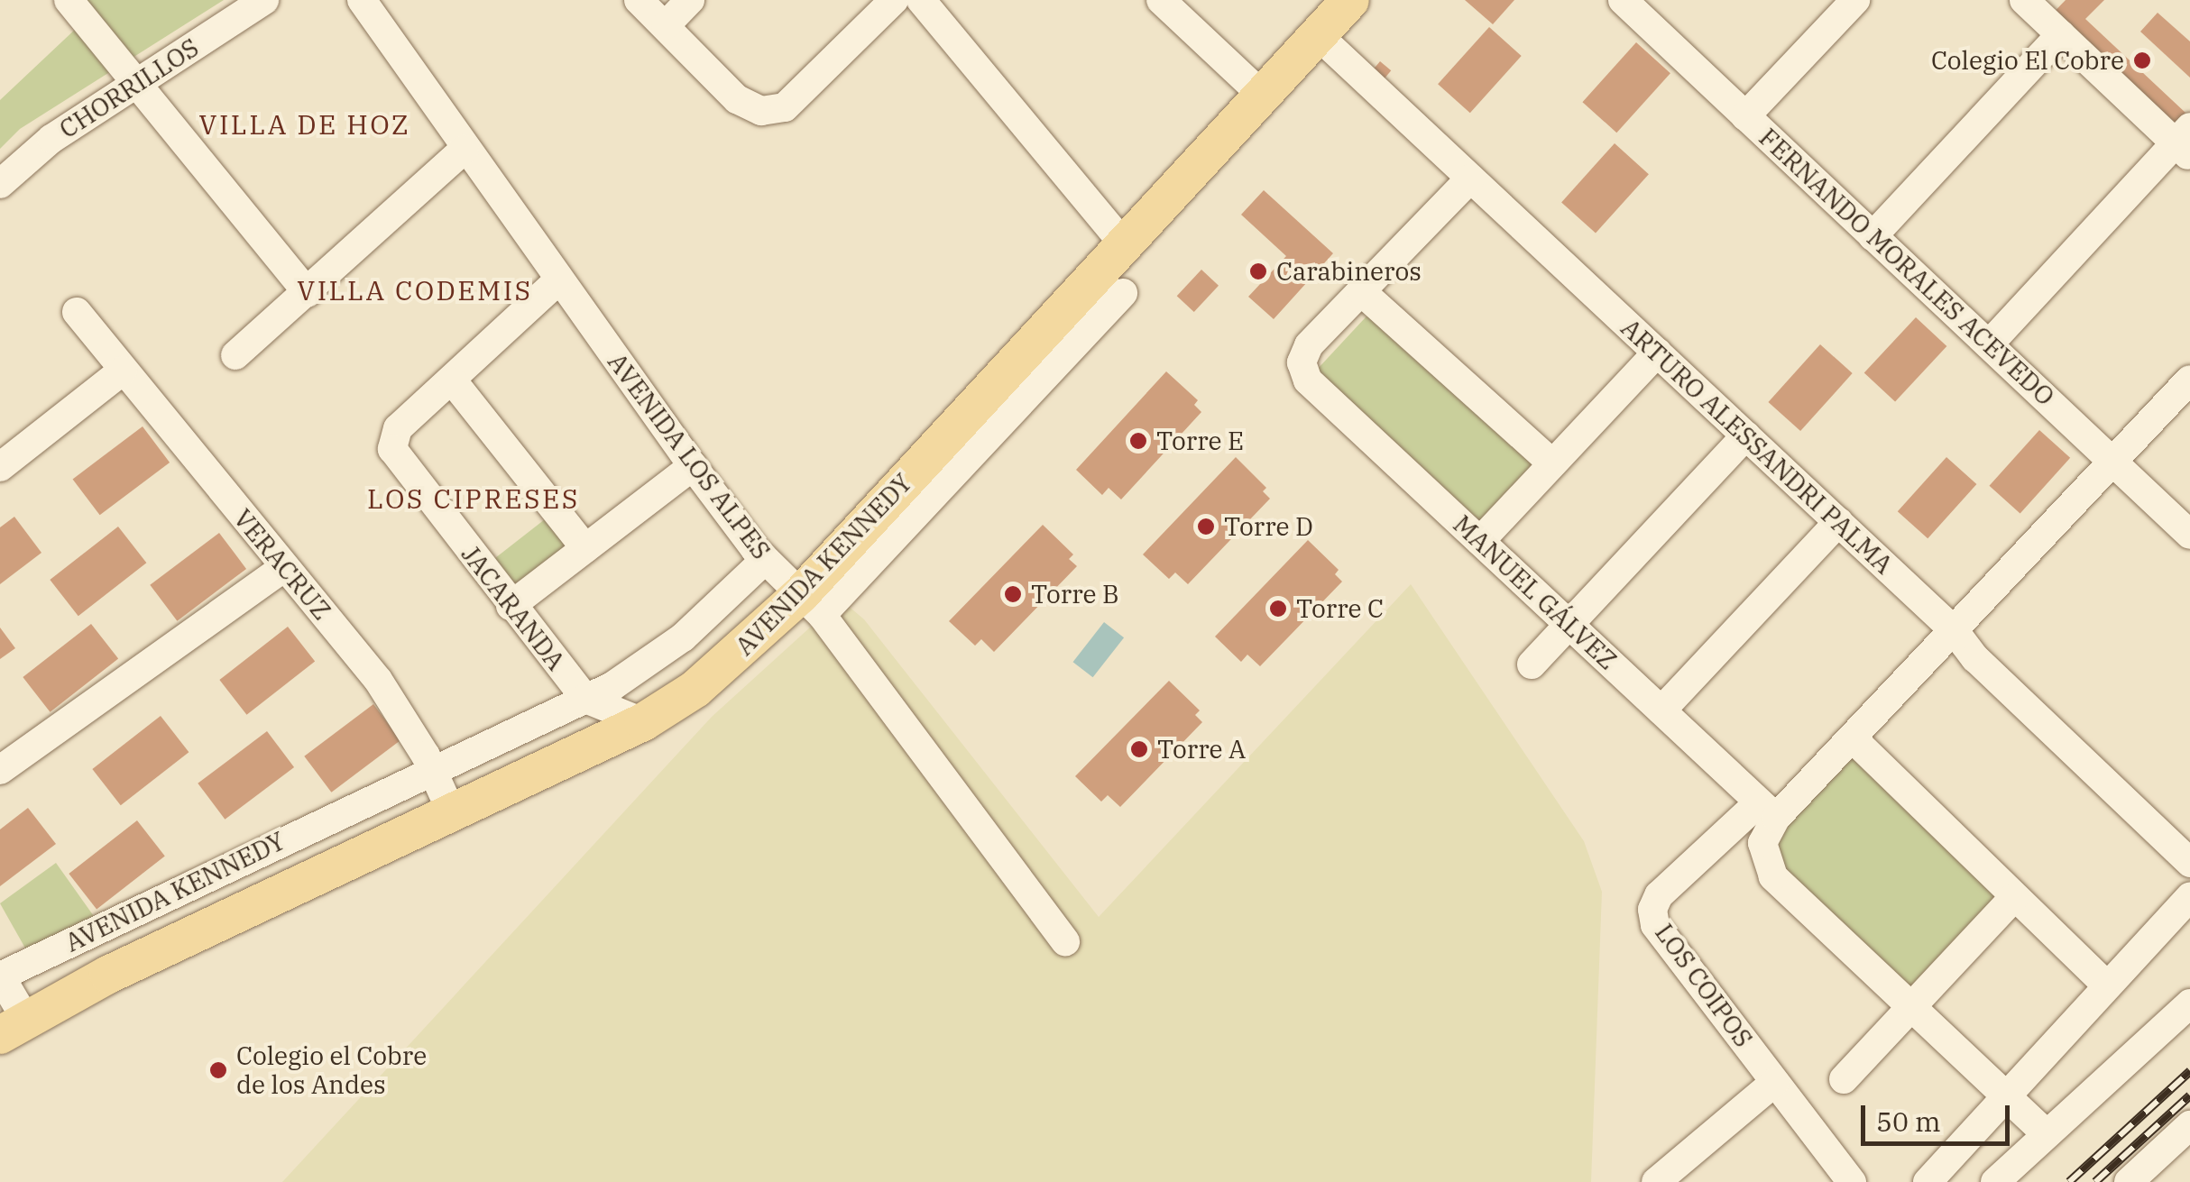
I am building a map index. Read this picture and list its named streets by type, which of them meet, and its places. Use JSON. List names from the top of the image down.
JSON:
{
  "streets": {
    "main road": ["AVENIDA KENNEDY"],
    "street": [
      "CHORRILLOS",
      "FERNANDO MORALES ACEVEDO",
      "ARTURO ALESSANDRI PALMA",
      "AVENIDA LOS ALPES",
      "VERACRUZ",
      "MANUEL GÁLVEZ",
      "JACARANDA",
      "LOS COIPOS"
    ]
  },
  "crossings": [
    ["ARTURO ALESSANDRI PALMA", "AVENIDA KENNEDY"],
    ["AVENIDA LOS ALPES", "AVENIDA KENNEDY"],
    ["AVENIDA LOS ALPES", "JACARANDA"],
    ["VERACRUZ", "AVENIDA KENNEDY"],
    ["AVENIDA KENNEDY", "JACARANDA"],
    ["MANUEL GÁLVEZ", "LOS COIPOS"]
  ],
  "districts": ["VILLA DE HOZ", "VILLA CODEMIS", "LOS CIPRESES"],
  "places": [
    "Colegio El Cobre",
    "Carabineros",
    "Torre E",
    "Torre D",
    "Torre B",
    "Torre C",
    "Torre A",
    "Colegio el Cobre de los Andes"
  ],
  "scale_bar": "50 m"
}
